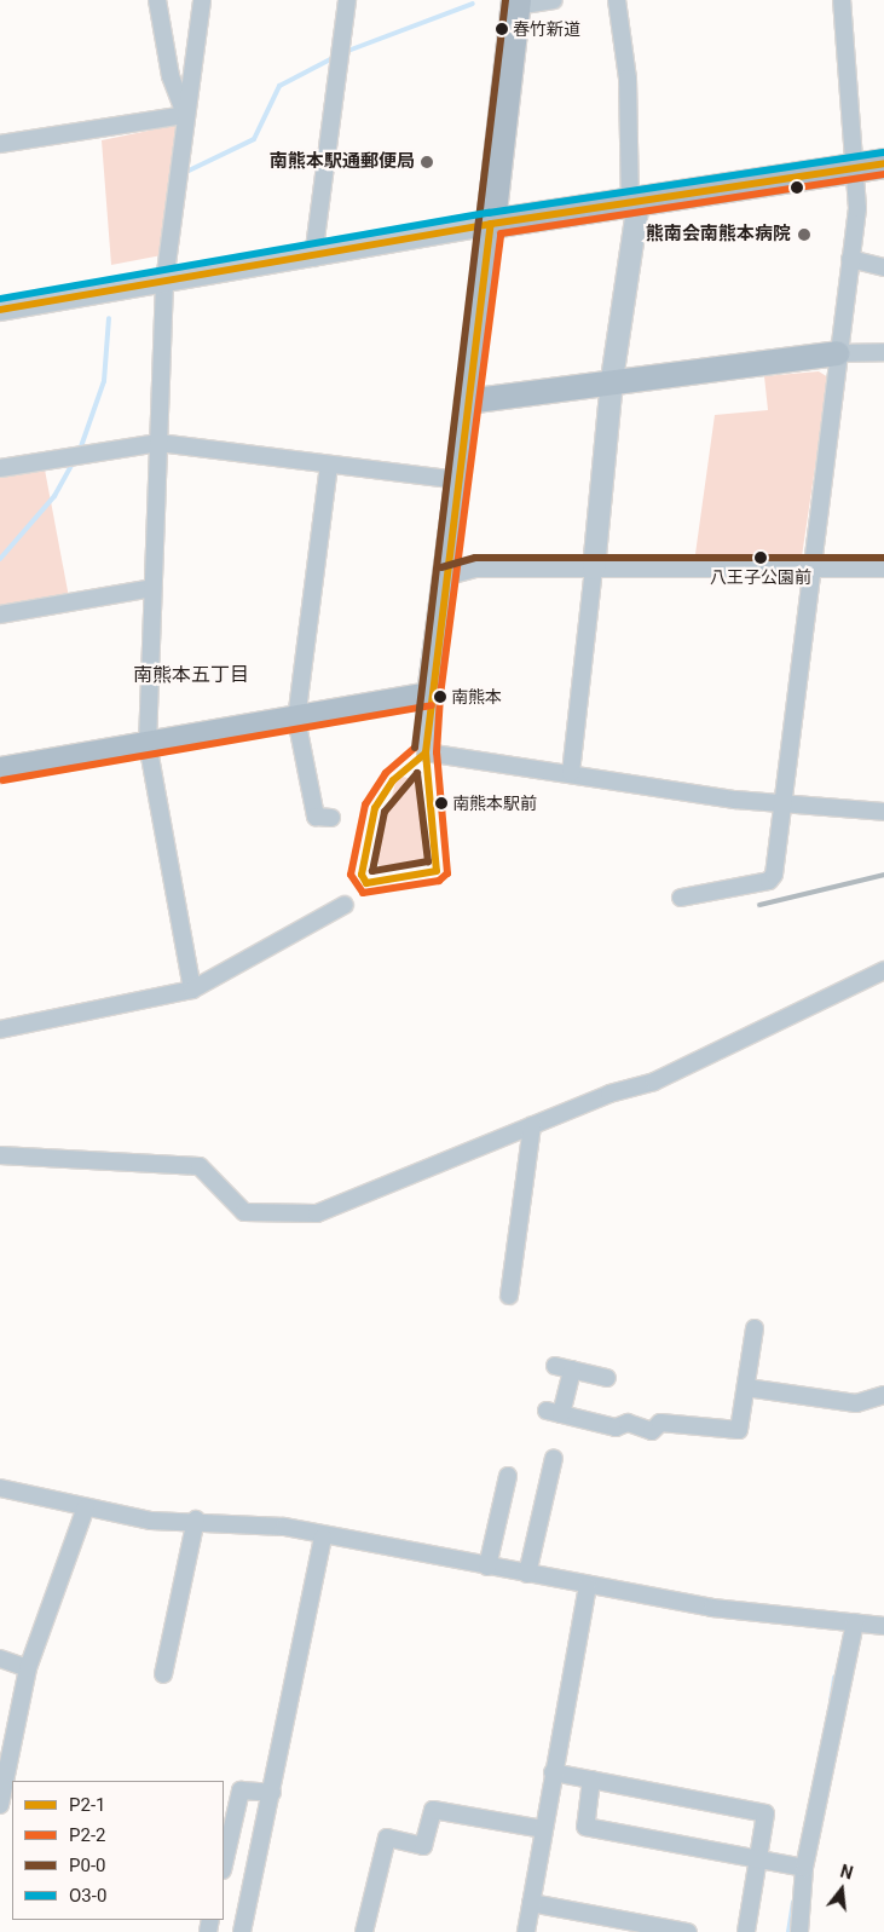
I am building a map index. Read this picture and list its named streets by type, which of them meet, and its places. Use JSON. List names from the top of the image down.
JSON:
{
  "districts": ["南熊本五丁目"],
  "places": [
    "春竹新道",
    "南熊本駅通郵便局",
    "熊南会南熊本病院",
    "八王子公園前",
    "南熊本",
    "南熊本駅前"
  ],
  "lines": [
    "transit line P0-0",
    "transit line O3-0",
    "transit line P2-1",
    "transit line P2-2"
  ],
  "legend": [
    "P2-1",
    "P2-2",
    "P0-0",
    "O3-0"
  ],
  "north": "top"
}
